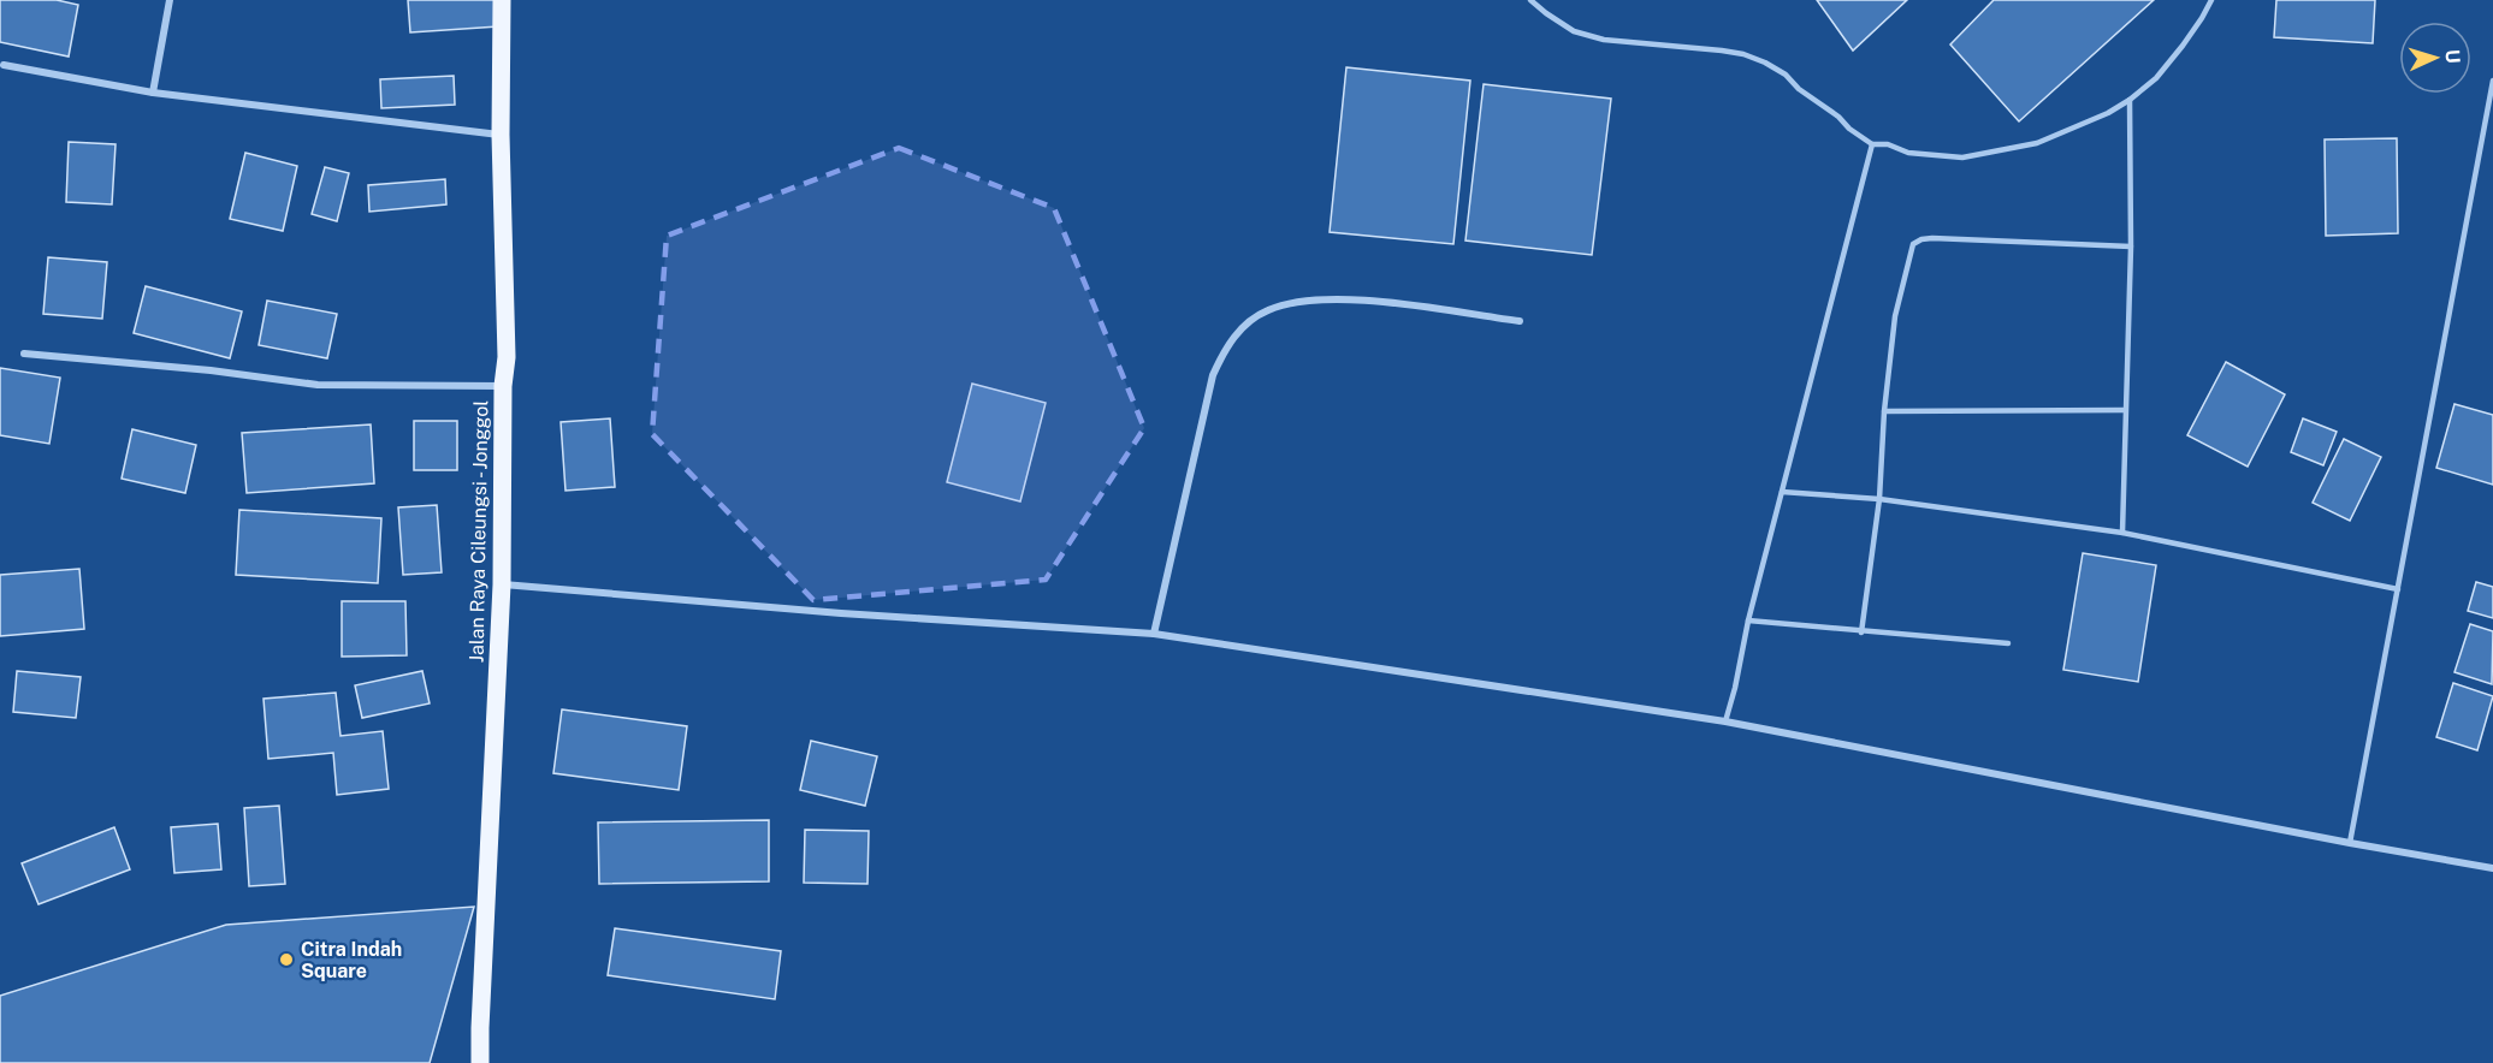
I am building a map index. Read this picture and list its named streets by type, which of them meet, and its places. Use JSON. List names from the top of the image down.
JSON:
{
  "streets": {
    "main road": ["Jalan Raya Cileungsi - Jonggol"]
  },
  "places": ["Citra Indah Square"],
  "north": "right"
}
